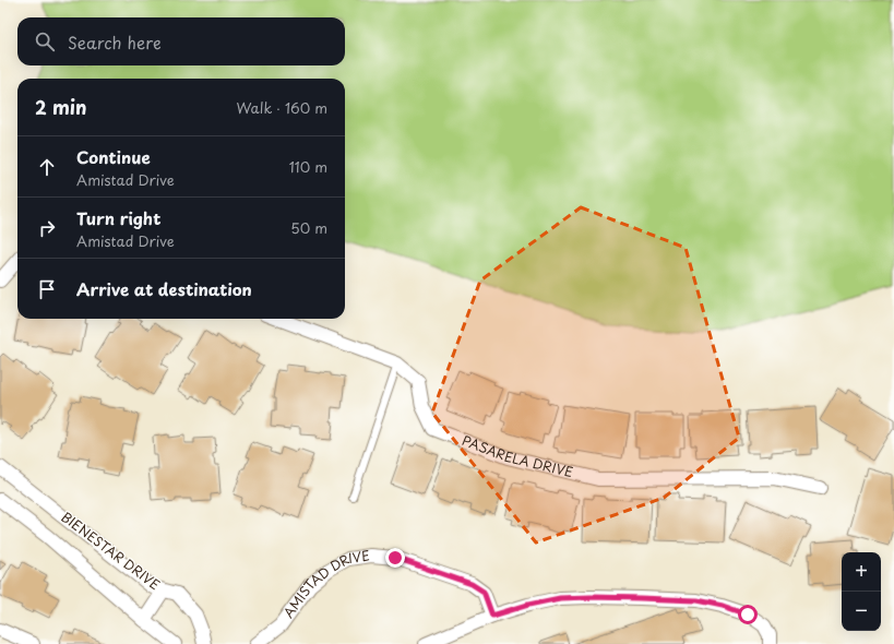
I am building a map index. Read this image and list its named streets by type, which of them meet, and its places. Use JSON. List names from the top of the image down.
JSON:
{
  "streets": {
    "street": ["PASARELA DRIVE", "BIENESTAR DRIVE", "AMISTAD DRIVE"]
  },
  "page": {
    "search": "Search here",
    "heading": ["2 min", "Walk · 160 m"],
    "list": [
      ["Continue", "Amistad Drive", "110 m"],
      ["Turn right", "Amistad Drive", "50 m"],
      "Arrive at destination"
    ],
    "map_buttons": ["+", "−"]
  }
}
